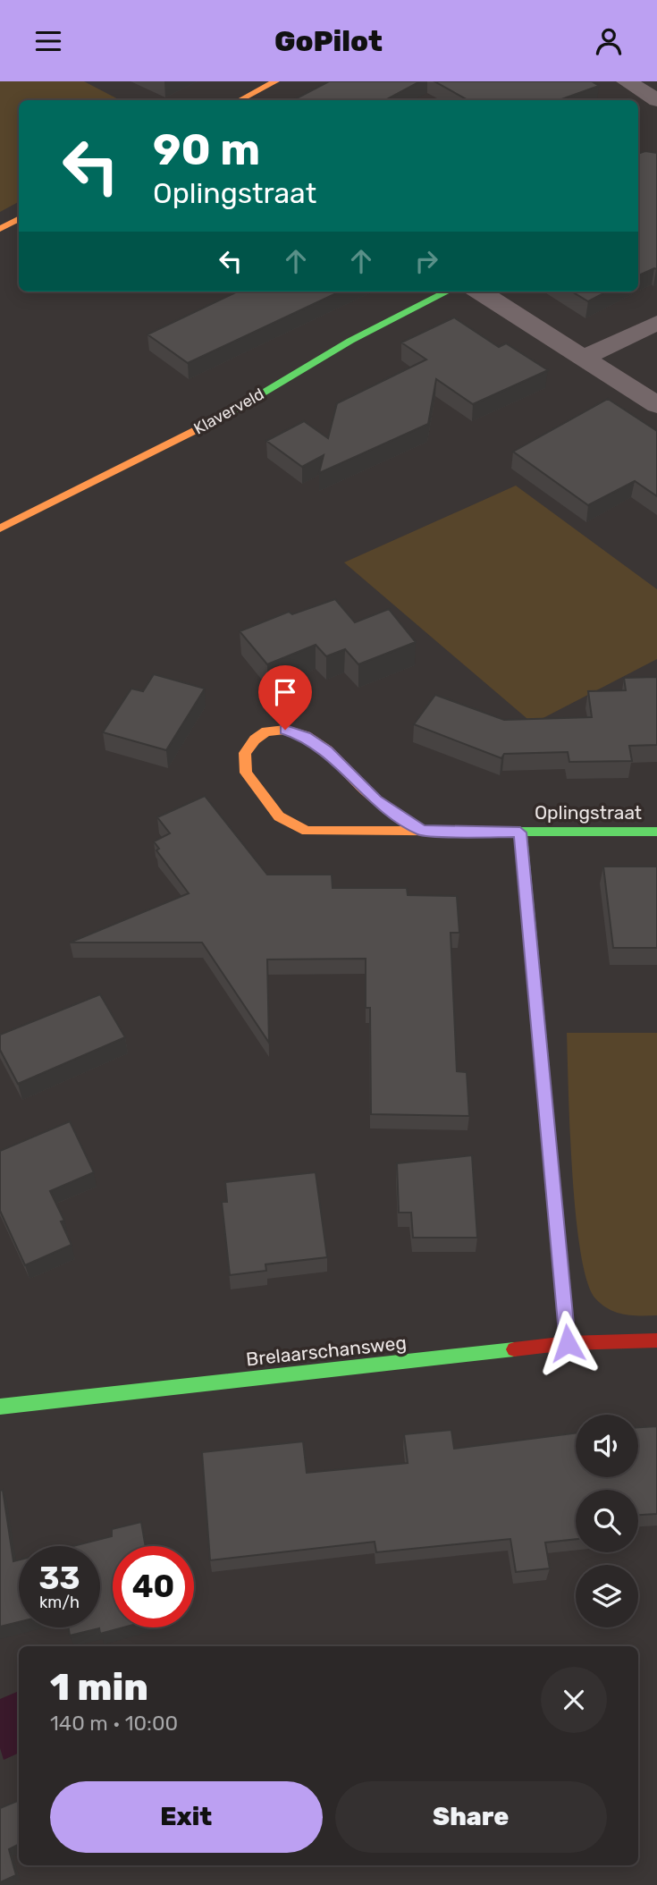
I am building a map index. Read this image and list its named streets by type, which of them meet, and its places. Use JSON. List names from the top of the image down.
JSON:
{
  "streets": {
    "street": ["Klaverveld", "Oplingstraat", "Brelaarschansweg"]
  },
  "crossings": [
    ["Oplingstraat", "Brelaarschansweg"]
  ],
  "page": {
    "header": "GoPilot",
    "turn": ["90 m", "Oplingstraat"],
    "speed": "33 km/h",
    "limit": "40",
    "heading": ["1 min", "140 m · 10:00"],
    "buttons": ["Exit", "Share"]
  }
}
